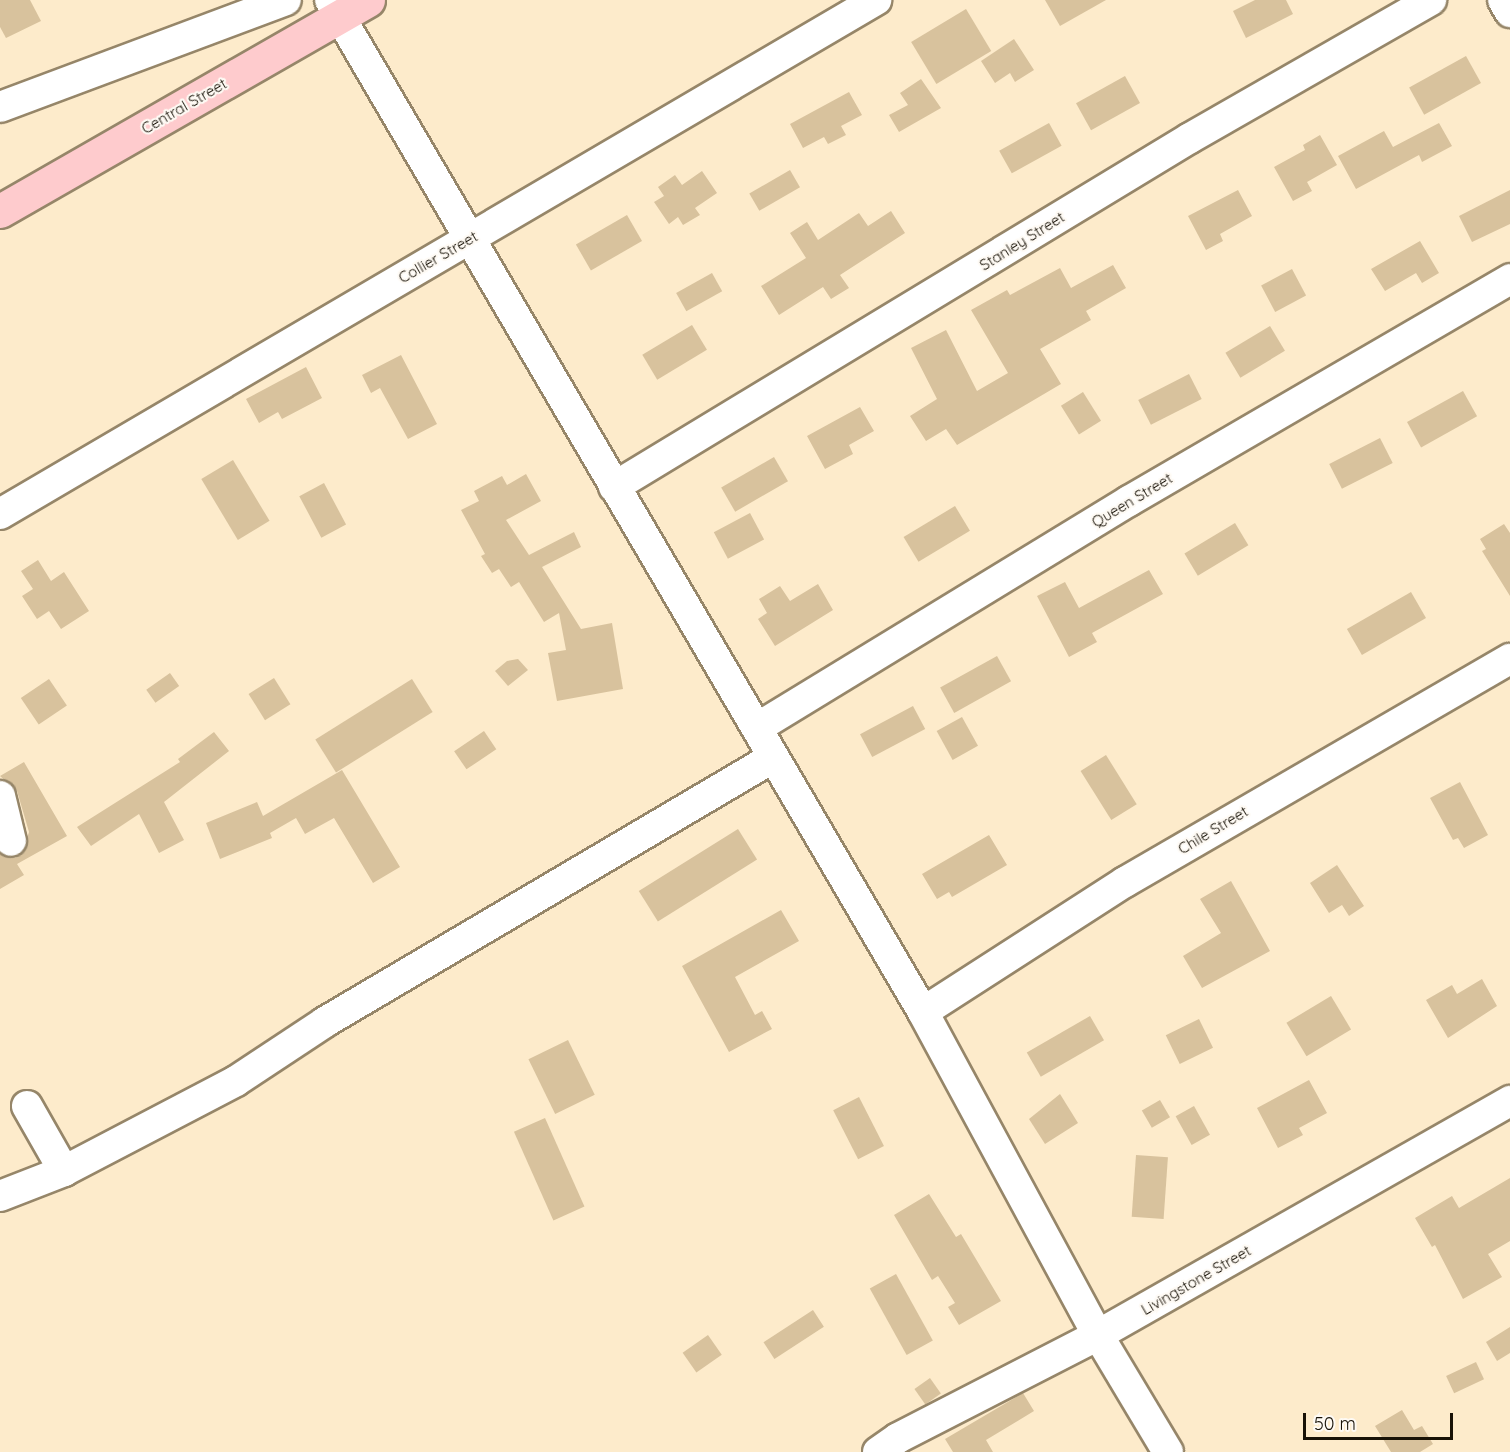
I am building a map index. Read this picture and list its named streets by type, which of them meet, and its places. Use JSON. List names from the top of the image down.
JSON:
{
  "streets": {
    "main road": ["Central Street"],
    "street": [
      "Stanley Street",
      "Collier Street",
      "Queen Street",
      "Chile Street",
      "Livingstone Street"
    ]
  },
  "scale_bar": "50 m"
}
